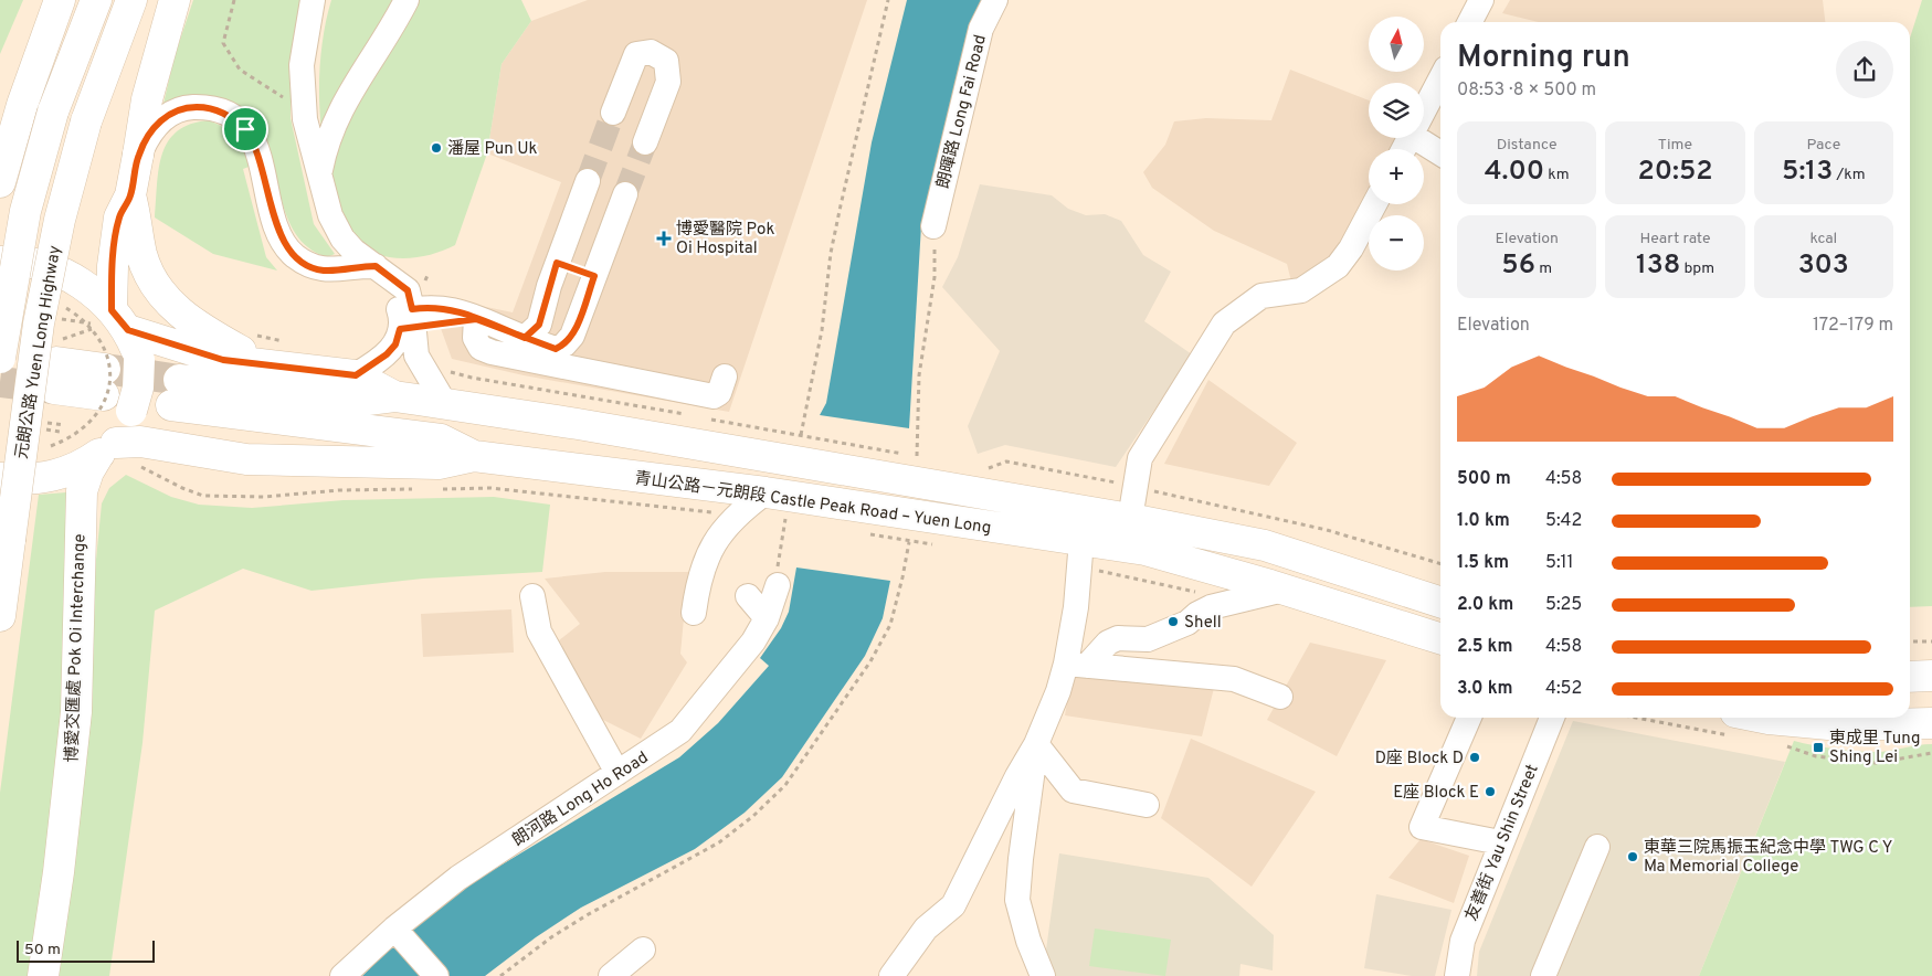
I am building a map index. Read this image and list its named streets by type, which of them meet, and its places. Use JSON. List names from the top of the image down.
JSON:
{
  "streets": {
    "main road": ["元朗公路 Yuen Long Highway", "青山公路－元朗段 Castle Peak Road – Yuen Long", "博愛交匯處 Pok Oi Interchange"],
    "street": ["朗暉路 Long Fai Road", "朗河路 Long Ho Road", "友善街 Yau Shin Street"]
  },
  "places": {
    "other": [
      "潘屋 Pun Uk",
      "Shell",
      "D座 Block D",
      "E座 Block E",
      "東華三院馬振玉紀念中學 TWG C Y Ma Memorial College"
    ],
    "health": ["博愛醫院 Pok Oi Hospital"],
    "transit": ["東成里 Tung Shing Lei"]
  },
  "scale_bar": "50 m",
  "north": "top",
  "page": {
    "map_buttons": ["+", "−"],
    "heading": ["Morning run", "08:53 · 8 × 500 m"],
    "stats": [
      ["Distance", "4.00 km"],
      ["Time", "20:52"],
      ["Pace", "5:13 /km"],
      ["Elevation", "56 m"],
      ["Heart rate", "138 bpm"],
      ["kcal", "303"]
    ],
    "chart": ["Elevation", "172–179 m"],
    "list": [
      {
        "name": "500 m",
        "note": "4:58"
      },
      {
        "name": "1.0 km",
        "note": "5:42"
      },
      {
        "name": "1.5 km",
        "note": "5:11"
      },
      {
        "name": "2.0 km",
        "note": "5:25"
      },
      {
        "name": "2.5 km",
        "note": "4:58"
      },
      {
        "name": "3.0 km",
        "note": "4:52"
      }
    ],
    "scale": "50 m"
  }
}
